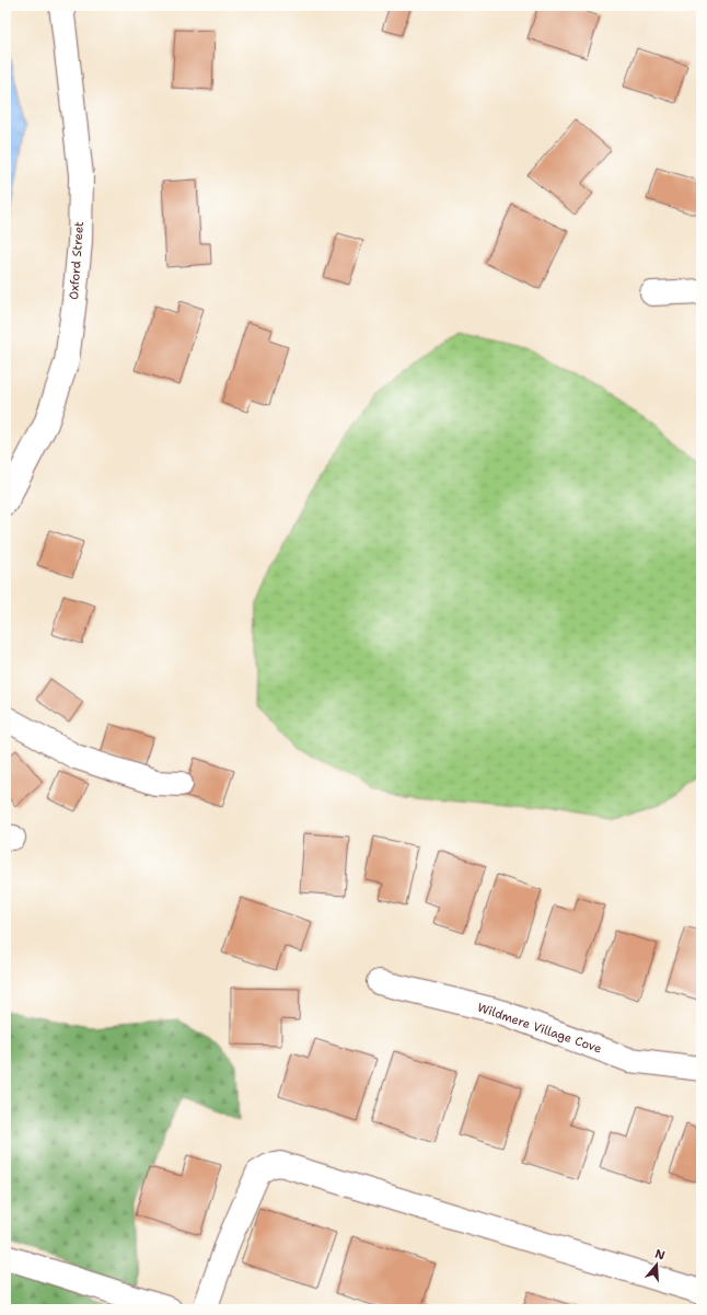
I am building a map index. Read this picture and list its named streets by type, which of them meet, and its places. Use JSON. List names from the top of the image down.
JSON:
{
  "streets": {
    "street": ["Oxford Street", "Wildmere Village Cove"]
  },
  "north": "top"
}
